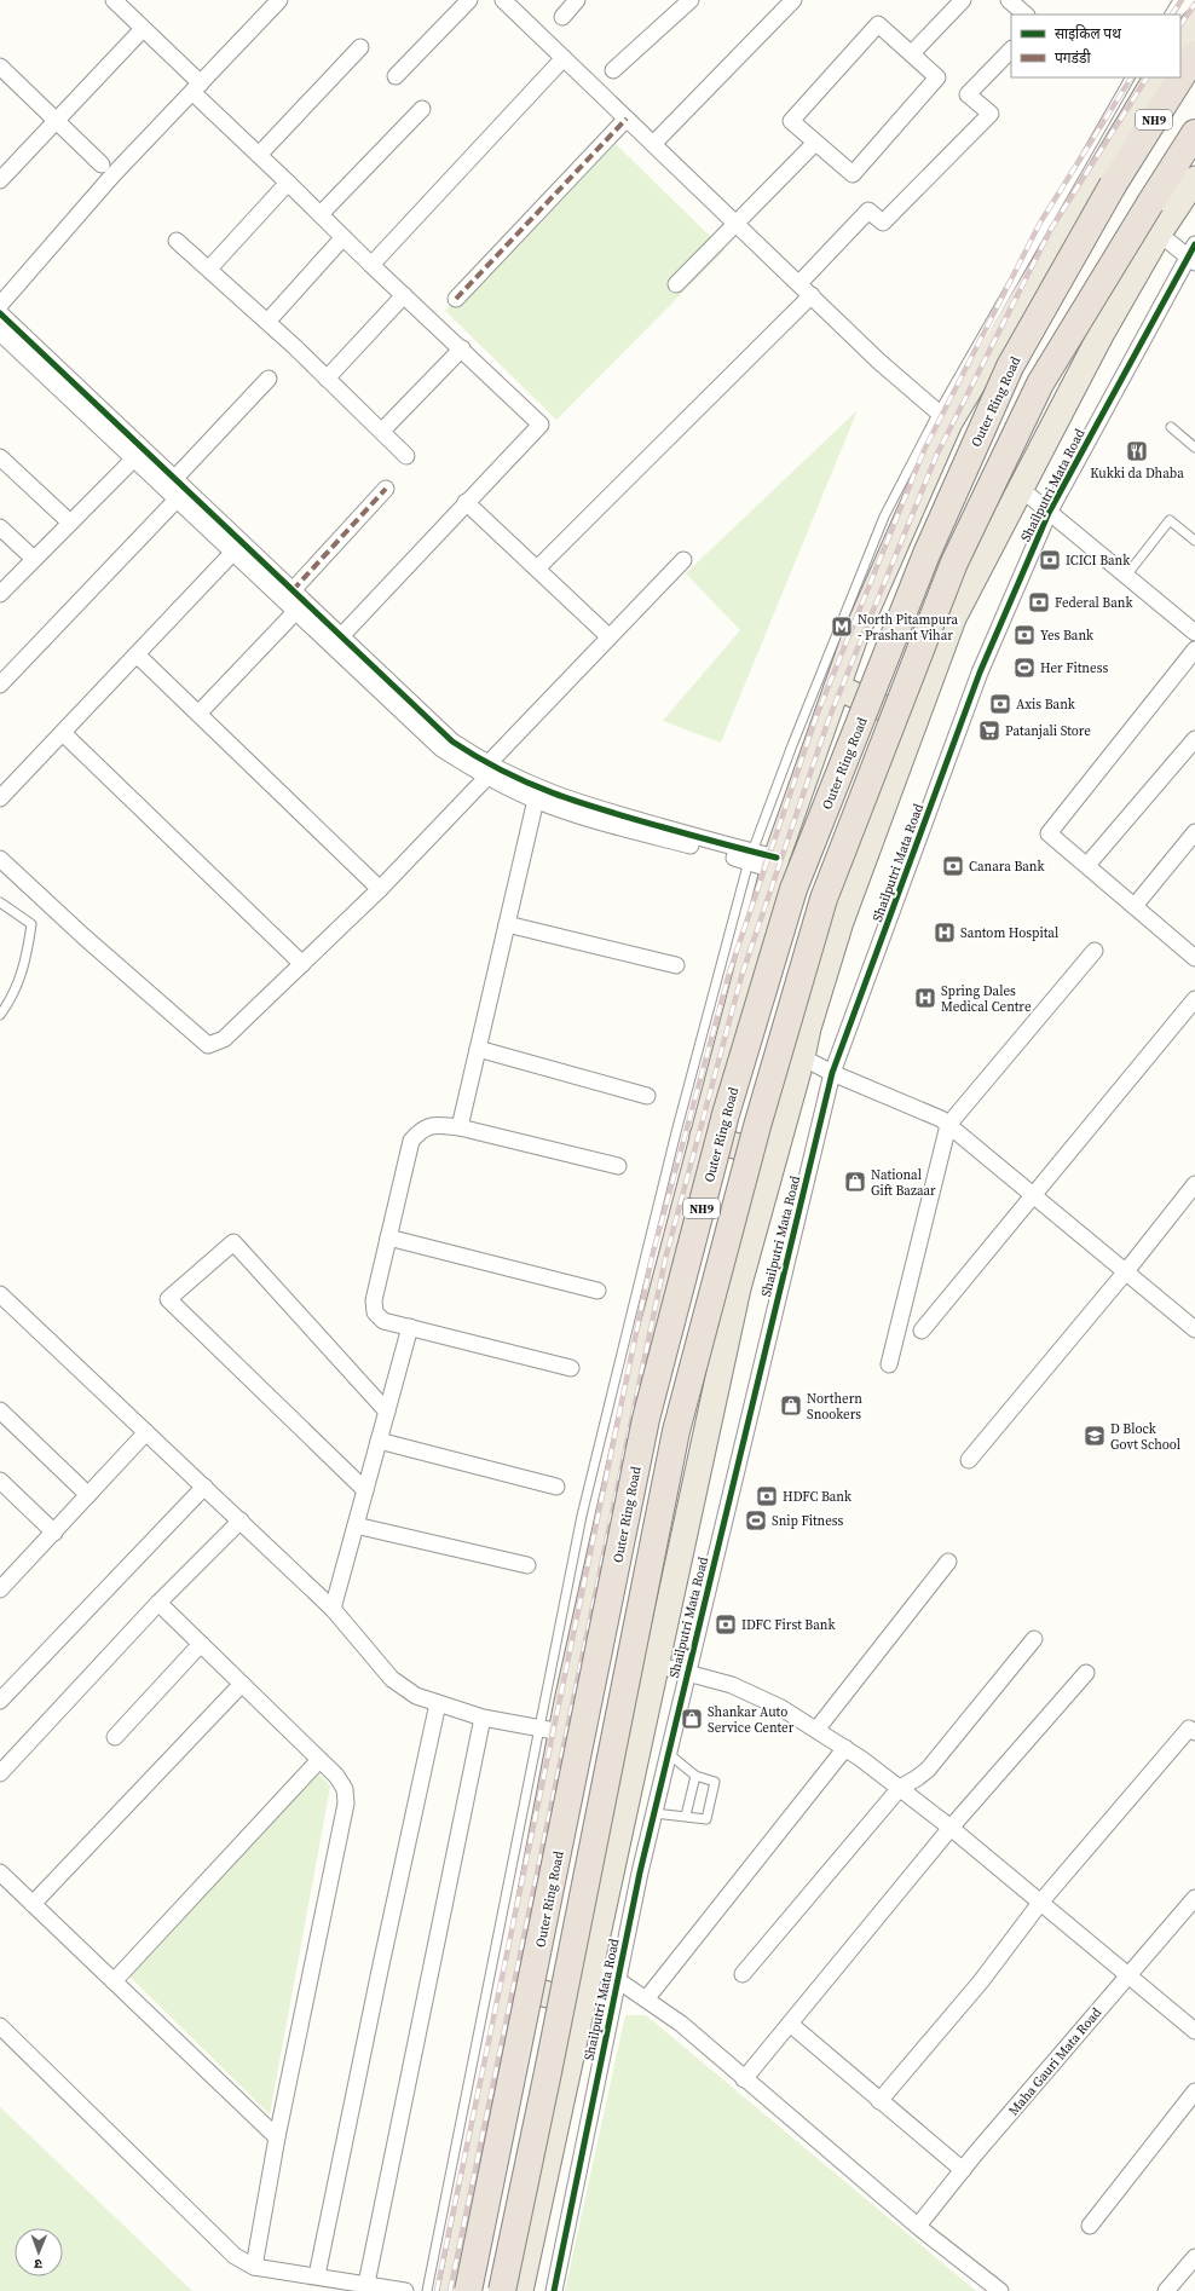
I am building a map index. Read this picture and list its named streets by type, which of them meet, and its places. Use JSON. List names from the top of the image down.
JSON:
{
  "streets": {
    "highway": ["NH9", "Outer Ring Road"],
    "street": ["Shailputri Mata Road", "Maha Gauri Mata Road"]
  },
  "places": {
    "restaurant": ["Kukki da Dhaba"],
    "bank": [
      "ICICI Bank",
      "Federal Bank",
      "Yes Bank",
      "Axis Bank",
      "Canara Bank",
      "HDFC Bank",
      "IDFC First Bank"
    ],
    "metro station": ["North Pitampura - Prashant Vihar"],
    "sports": ["Her Fitness", "Snip Fitness"],
    "supermarket": ["Patanjali Store"],
    "hospital": ["Santom Hospital", "Spring Dales Medical Centre"],
    "shop": ["National Gift Bazaar", "Northern Snookers", "Shankar Auto Service Center"],
    "school or university": ["D Block Govt School"]
  },
  "legend": ["साइकिल पथ", "पगडंडी"],
  "north": "bottom"
}
